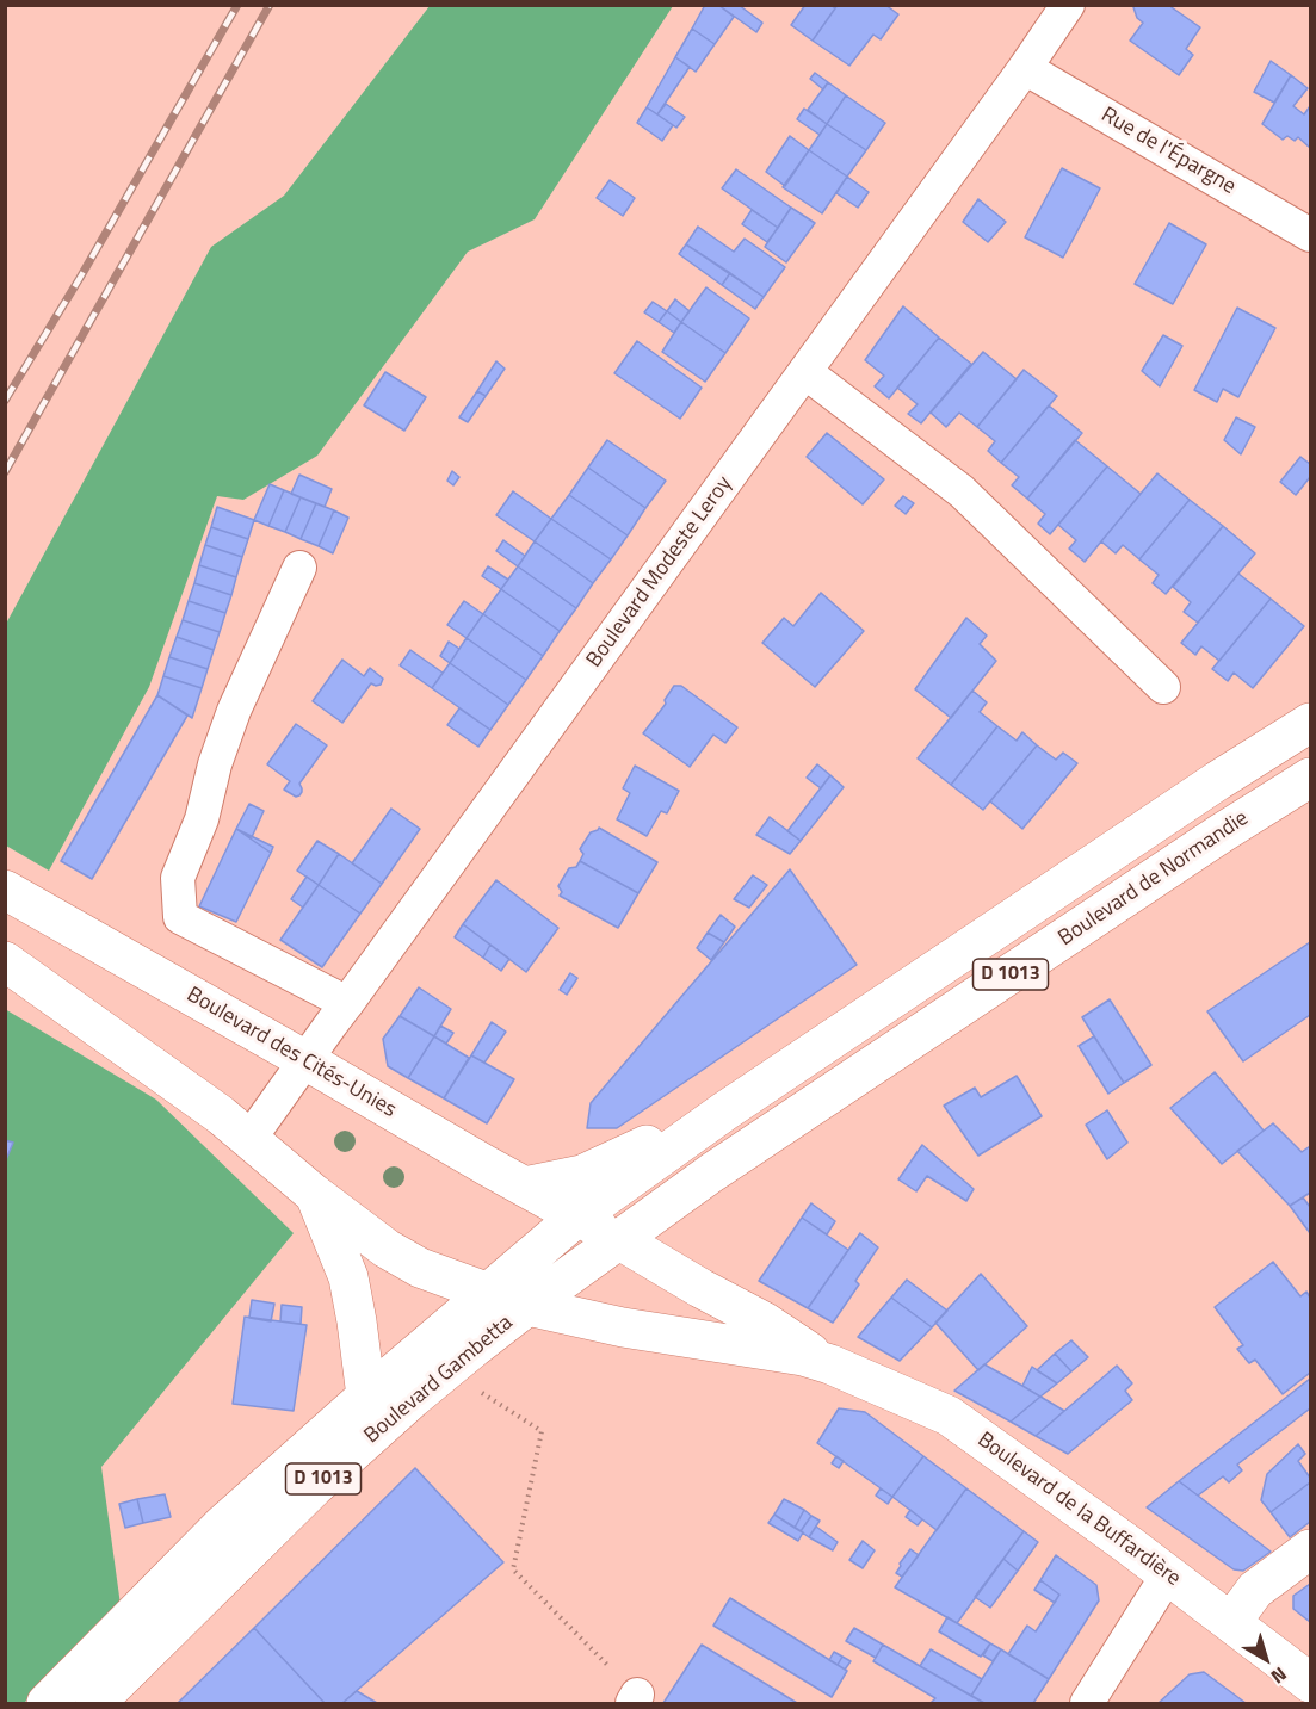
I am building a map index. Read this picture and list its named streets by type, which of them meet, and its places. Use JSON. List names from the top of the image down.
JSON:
{
  "streets": {
    "main road": [
      "Boulevard de Normandie",
      "D 1013",
      "Boulevard des Cités-Unies",
      "Boulevard Gambetta",
      "Boulevard de la Buffardière"
    ],
    "street": ["Rue de l'Épargne", "Boulevard Modeste Leroy"]
  },
  "crossings": [
    ["Rue de l'Épargne", "Boulevard Modeste Leroy"],
    ["Boulevard Modeste Leroy", "Boulevard des Cités-Unies"],
    ["Boulevard de Normandie", "Boulevard Gambetta"],
    ["D 1013", "Boulevard des Cités-Unies"],
    ["D 1013", "Boulevard de la Buffardière"],
    ["Boulevard des Cités-Unies", "Boulevard Gambetta"],
    ["Boulevard des Cités-Unies", "Boulevard de la Buffardière"],
    ["Boulevard Gambetta", "Boulevard de la Buffardière"]
  ],
  "north": "bottom right"
}
